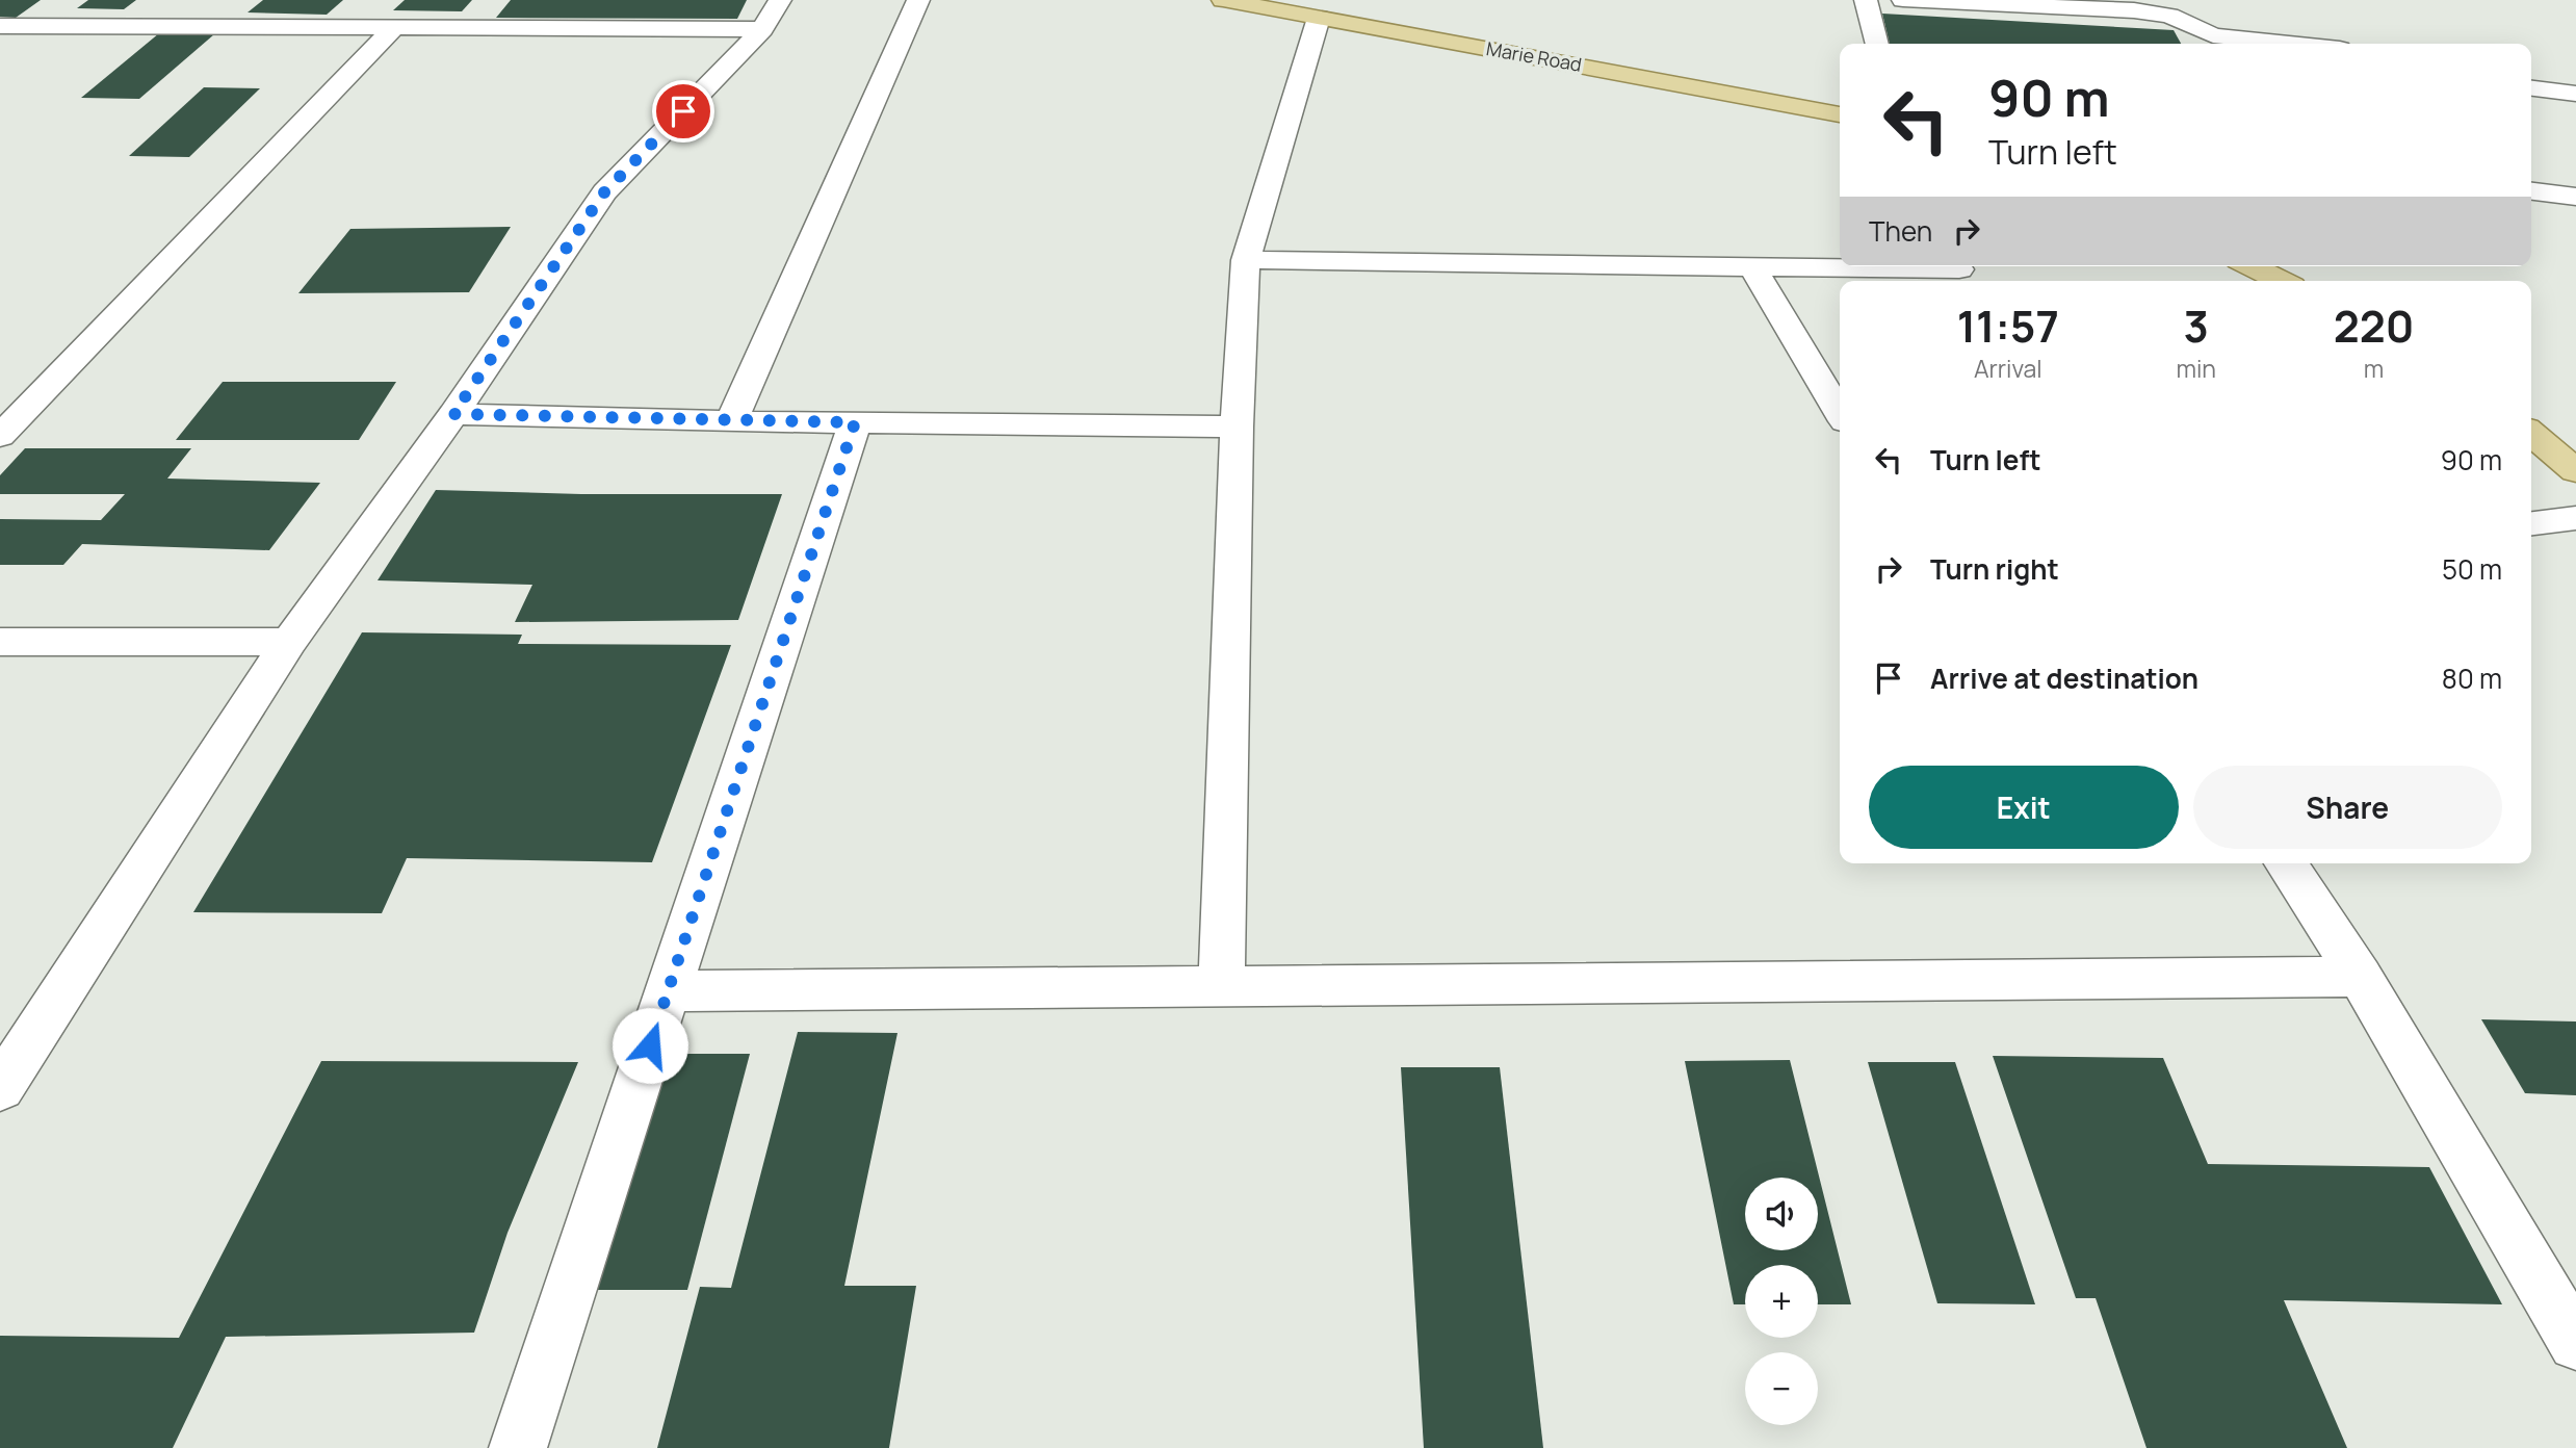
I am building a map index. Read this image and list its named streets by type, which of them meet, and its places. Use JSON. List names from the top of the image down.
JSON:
{
  "streets": {
    "main road": ["Marie Road"]
  },
  "page": {
    "turn": ["90 m", "Turn left"],
    "then": "Then",
    "eta": [
      "11:57",
      "Arrival",
      "3",
      "min",
      "220",
      "m"
    ],
    "list": [
      {
        "name": "Turn left",
        "value": "90 m"
      },
      {
        "name": "Turn right",
        "value": "50 m"
      },
      {
        "name": "Arrive at destination",
        "value": "80 m"
      }
    ],
    "buttons": ["Exit", "Share"],
    "map_buttons": ["+", "−"]
  }
}
